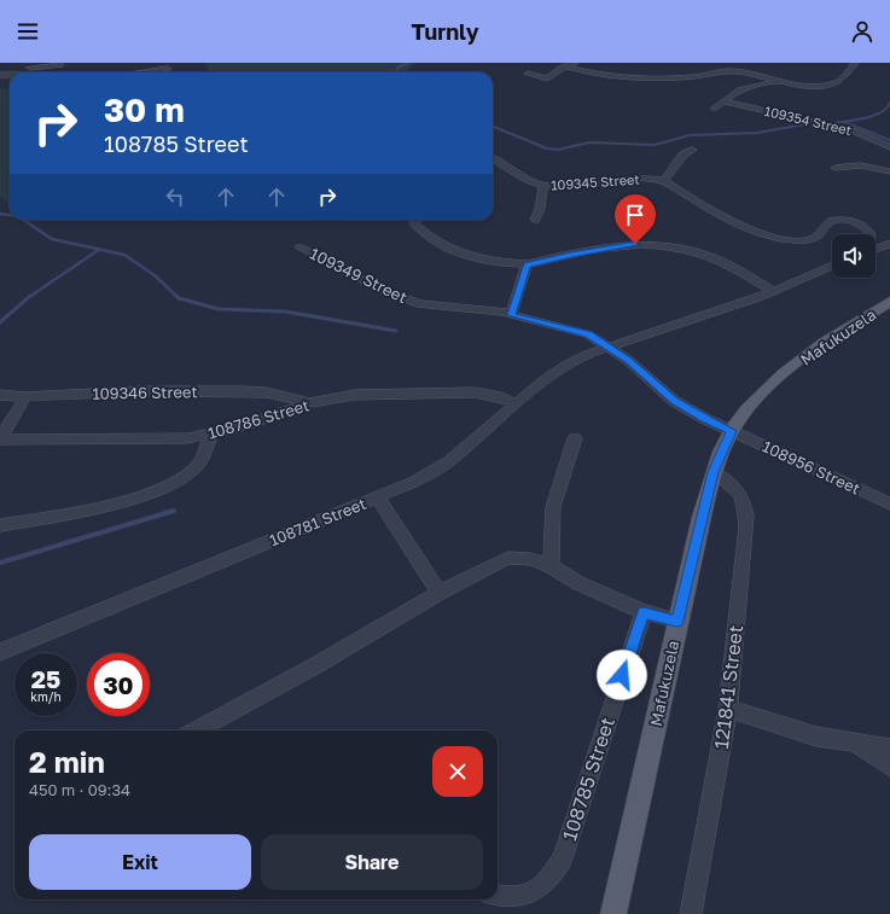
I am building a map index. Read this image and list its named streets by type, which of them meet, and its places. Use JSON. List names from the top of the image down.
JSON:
{
  "streets": {
    "main road": ["Mafukuzela"],
    "street": [
      "109354 Street",
      "109345 Street",
      "109349 Street",
      "109346 Street",
      "108786 Street",
      "108956 Street",
      "108781 Street",
      "121841 Street",
      "108785 Street"
    ]
  },
  "crossings": [
    ["109349 Street", "Mafukuzela"],
    ["109349 Street", "108956 Street"],
    ["109349 Street", "108781 Street"],
    ["Mafukuzela", "108956 Street"],
    ["Mafukuzela", "121841 Street"],
    ["109346 Street", "108786 Street"],
    ["108786 Street", "108781 Street"]
  ],
  "page": {
    "header": "Turnly",
    "turn": ["30 m", "108785 Street"],
    "speed": "25 km/h",
    "limit": "30",
    "heading": ["2 min", "450 m · 09:34"],
    "buttons": ["Exit", "Share"]
  }
}
